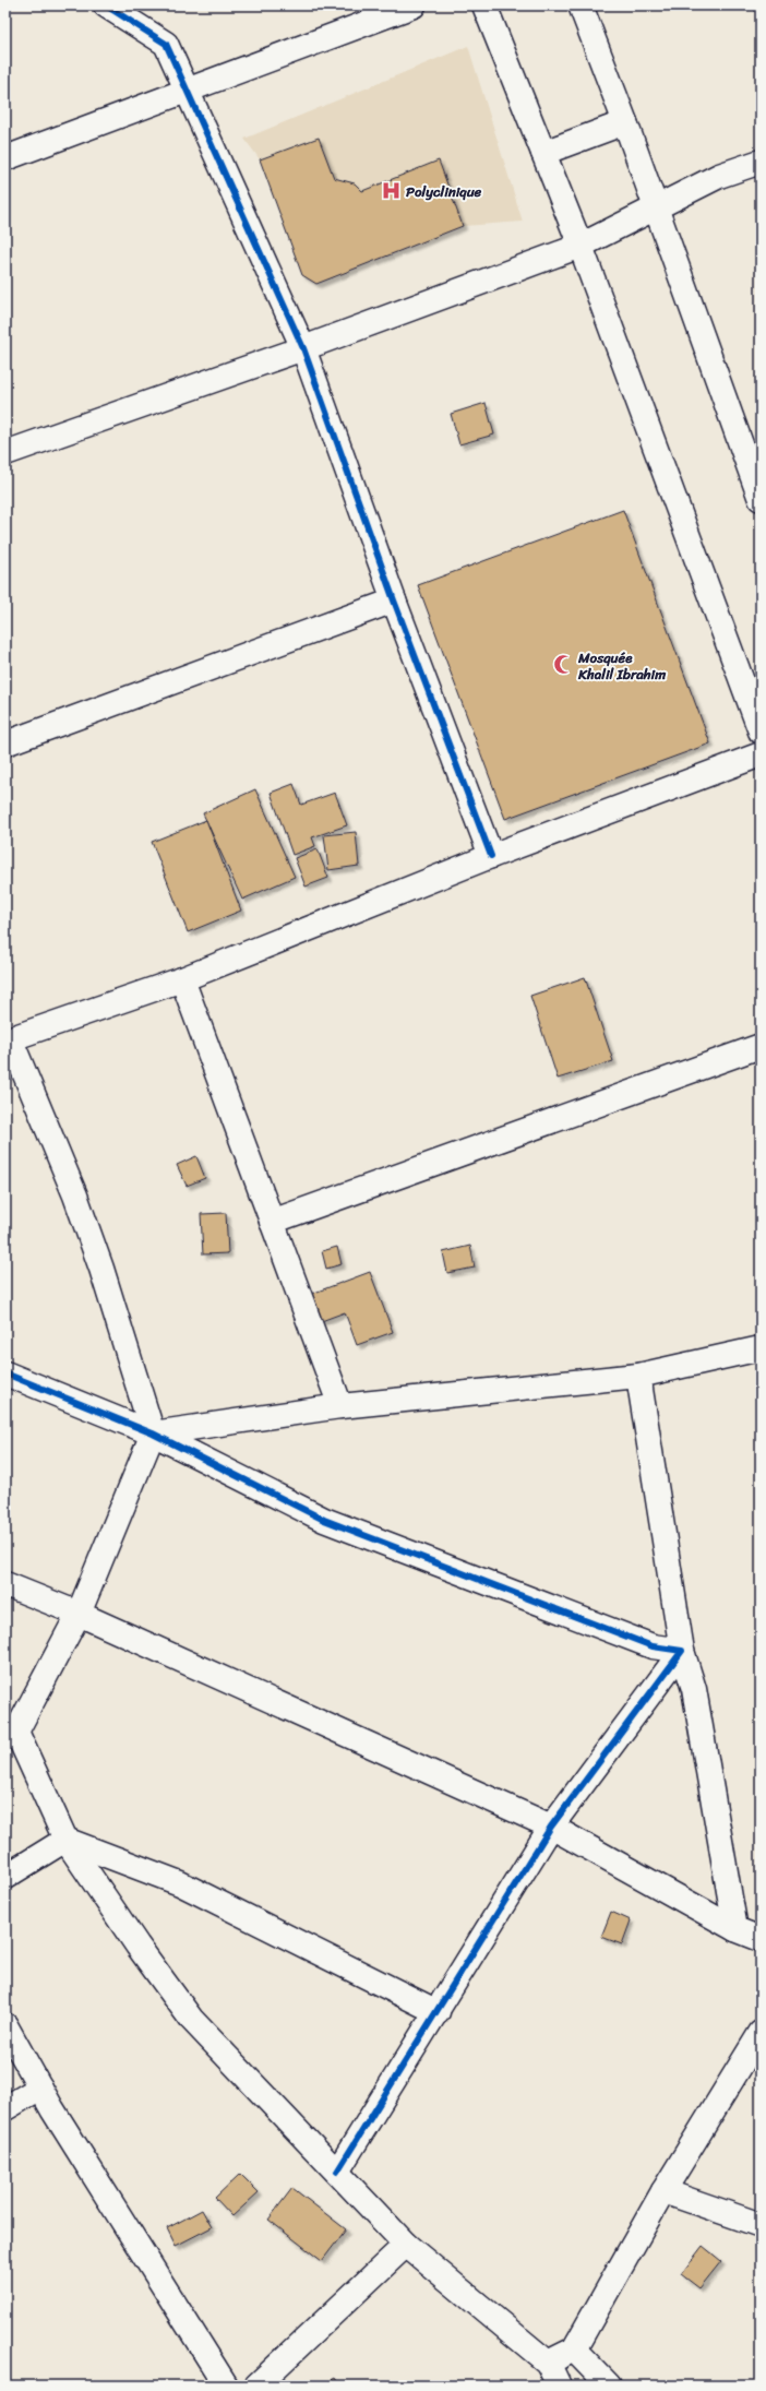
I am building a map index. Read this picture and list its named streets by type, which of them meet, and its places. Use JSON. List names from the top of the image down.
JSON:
{
  "places": {
    "hospital": ["Polyclinique"],
    "mosque": ["Mosquée Khalil Ibrahim"]
  }
}
